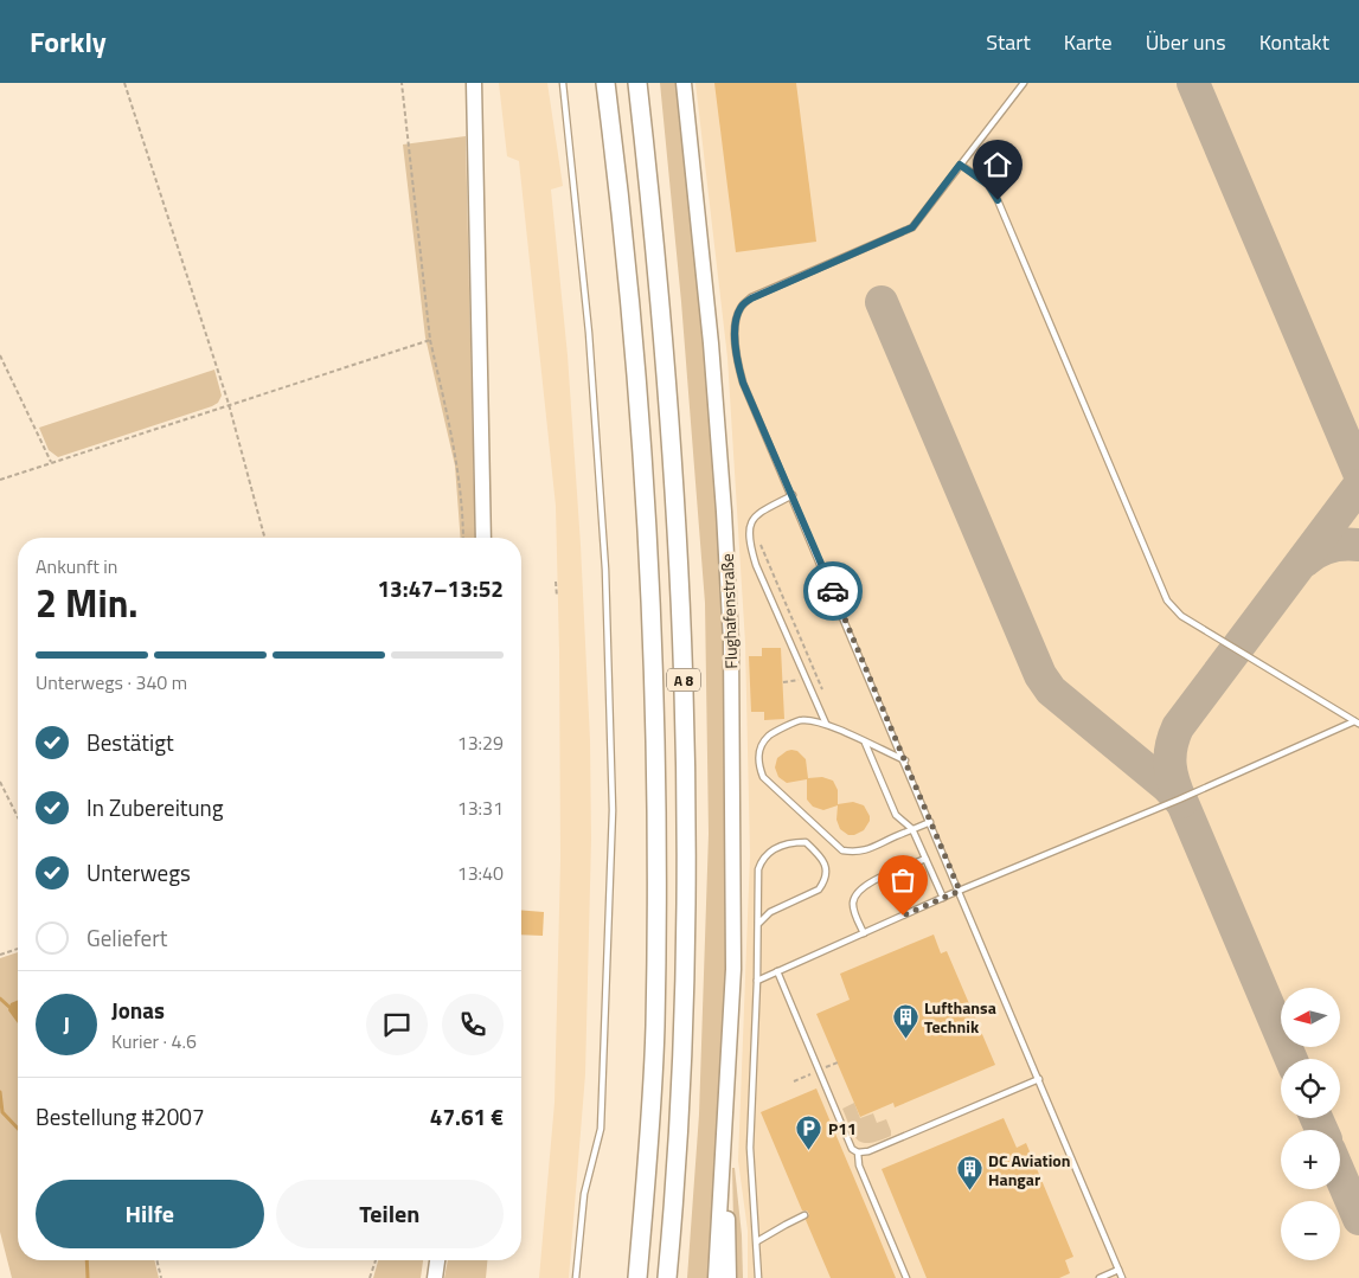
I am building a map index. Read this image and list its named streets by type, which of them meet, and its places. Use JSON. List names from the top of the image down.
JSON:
{
  "streets": {
    "highway": ["A 8"],
    "main road": ["Flughafenstraße"]
  },
  "places": {
    "building": ["Lufthansa Technik", "DC Aviation Hangar"],
    "parking": ["P11"]
  },
  "north": "left",
  "page": {
    "header": "Forkly",
    "nav": [
      "Start",
      "Karte",
      "Über uns",
      "Kontakt"
    ],
    "heading": ["2 Min.", "Ankunft in", "13:47–13:52"],
    "panel": [
      "Jonas",
      "Kurier · 4.6",
      "Bestellung #2007",
      "47.61 €"
    ],
    "bar": "Unterwegs · 340 m",
    "list": [
      ["Bestätigt", "13:29"],
      ["In Zubereitung", "13:31"],
      ["Unterwegs", "13:40"],
      "Geliefert"
    ],
    "map_buttons": ["+", "−"],
    "round": "J",
    "buttons": ["Hilfe", "Teilen"]
  }
}
